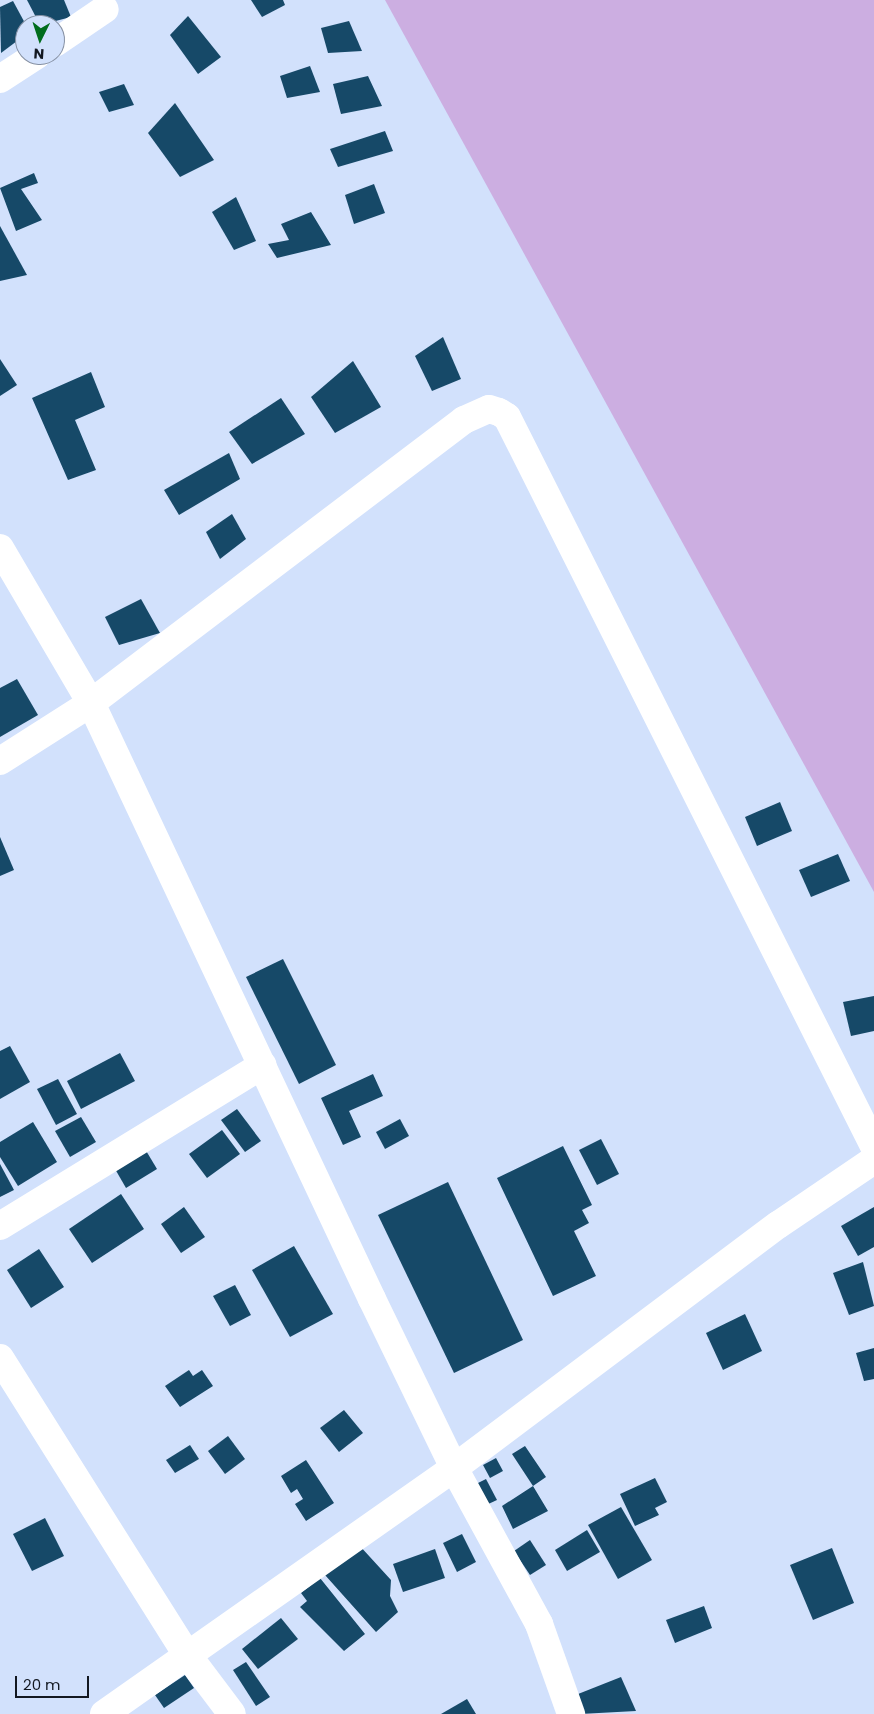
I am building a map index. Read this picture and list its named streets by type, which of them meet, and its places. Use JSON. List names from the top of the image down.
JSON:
{
  "scale_bar": "20 m",
  "north": "bottom"
}
